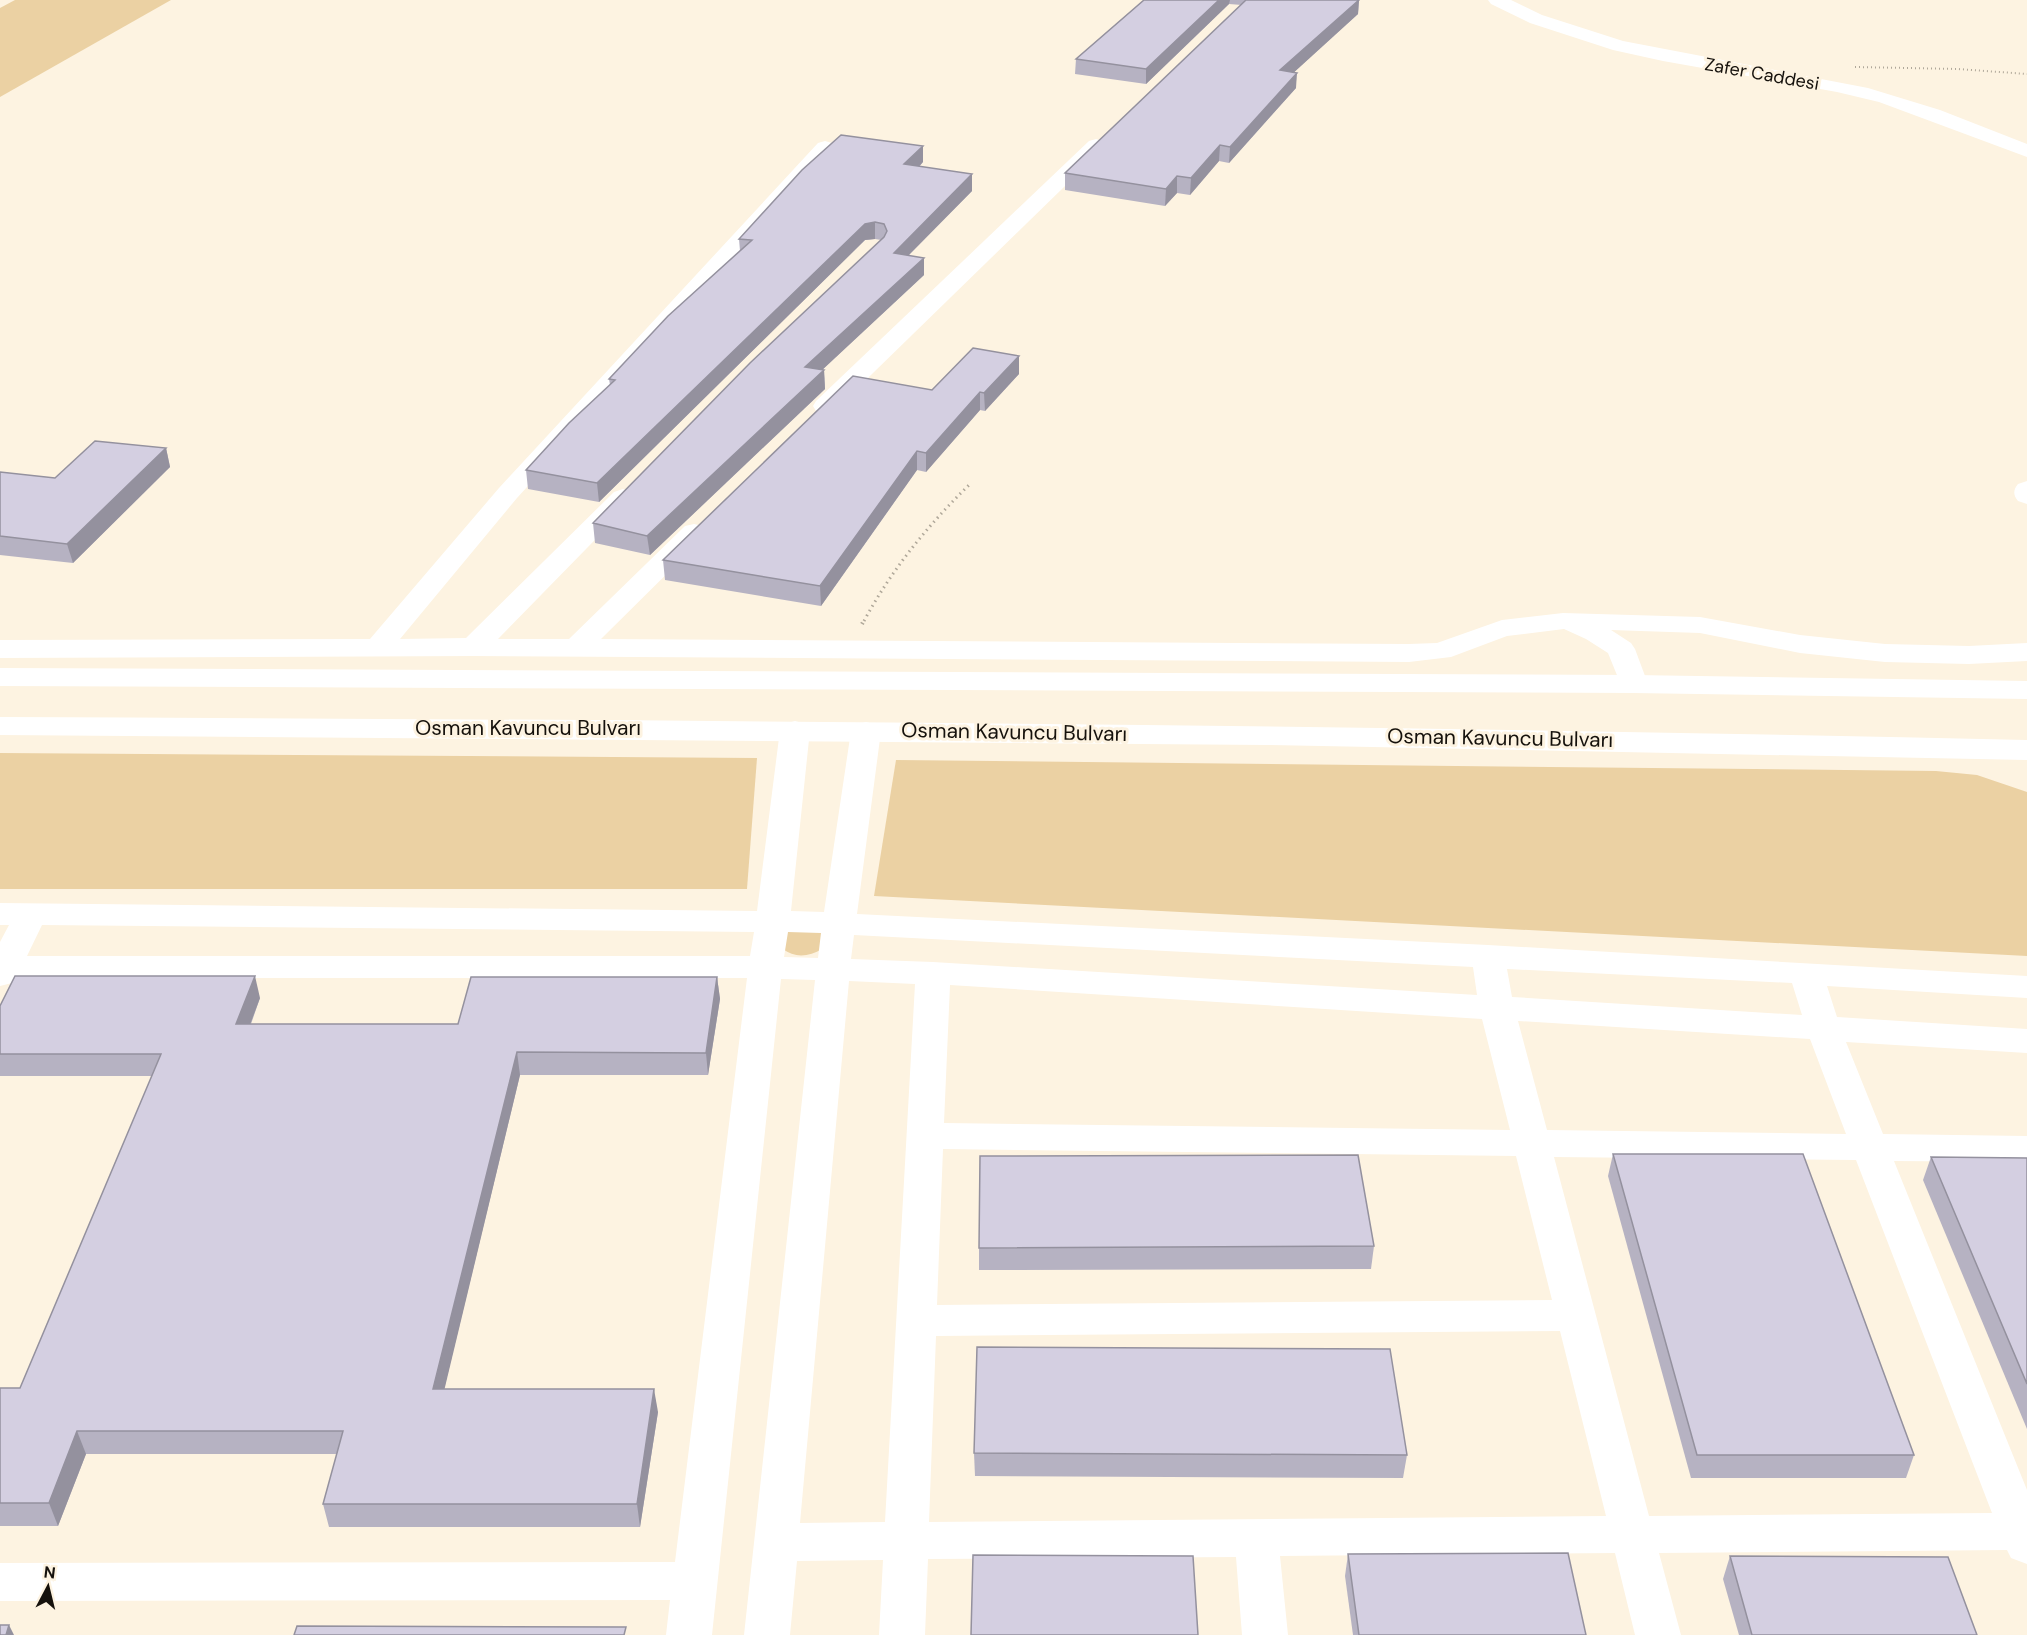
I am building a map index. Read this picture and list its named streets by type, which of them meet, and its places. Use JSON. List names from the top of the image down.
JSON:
{
  "streets": {
    "highway": ["Osman Kavuncu Bulvarı"],
    "street": ["Zafer Caddesi"]
  },
  "north": "top"
}
